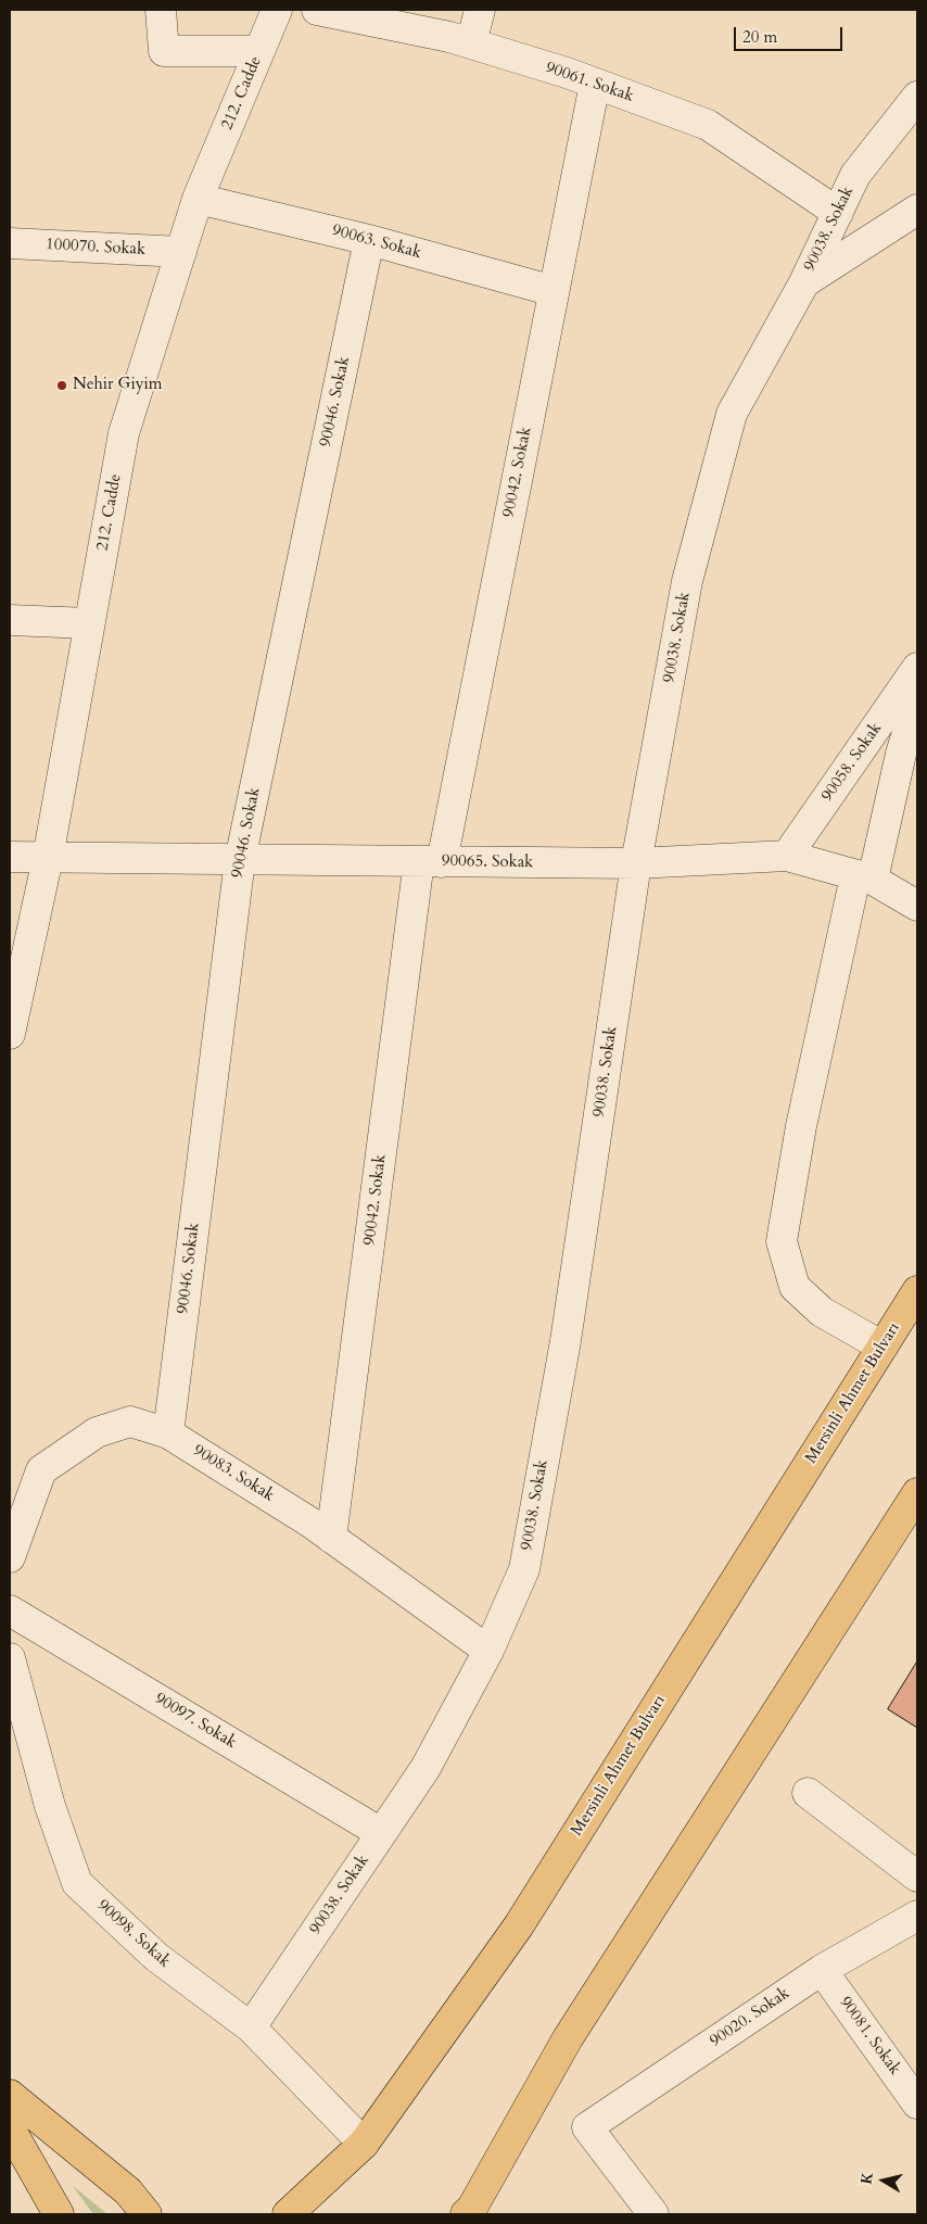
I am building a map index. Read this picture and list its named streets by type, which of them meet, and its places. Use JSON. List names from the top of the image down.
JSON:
{
  "streets": {
    "main road": ["Mersinli Ahmet Bulvarı"],
    "street": [
      "90061. Sokak",
      "212. Cadde",
      "90038. Sokak",
      "90063. Sokak",
      "100070. Sokak",
      "90046. Sokak",
      "90042. Sokak",
      "90058. Sokak",
      "90065. Sokak",
      "90083. Sokak",
      "90097. Sokak",
      "90098. Sokak",
      "90020. Sokak",
      "90081. Sokak"
    ]
  },
  "crossings": [
    ["90061. Sokak", "90038. Sokak"],
    ["90061. Sokak", "90042. Sokak"],
    ["212. Cadde", "90063. Sokak"],
    ["212. Cadde", "100070. Sokak"],
    ["212. Cadde", "90065. Sokak"],
    ["90038. Sokak", "90065. Sokak"],
    ["90038. Sokak", "90083. Sokak"],
    ["90038. Sokak", "90097. Sokak"],
    ["90038. Sokak", "90098. Sokak"],
    ["90063. Sokak", "90046. Sokak"],
    ["90063. Sokak", "90042. Sokak"],
    ["90046. Sokak", "90065. Sokak"],
    ["90046. Sokak", "90083. Sokak"],
    ["90042. Sokak", "90065. Sokak"],
    ["90042. Sokak", "90083. Sokak"],
    ["90058. Sokak", "90065. Sokak"],
    ["90058. Sokak", "Mersinli Ahmet Bulvarı"],
    ["Mersinli Ahmet Bulvarı", "90098. Sokak"],
    ["90020. Sokak", "90081. Sokak"]
  ],
  "places": ["Nehir Giyim"],
  "scale_bar": "20 m",
  "north": "left"
}
